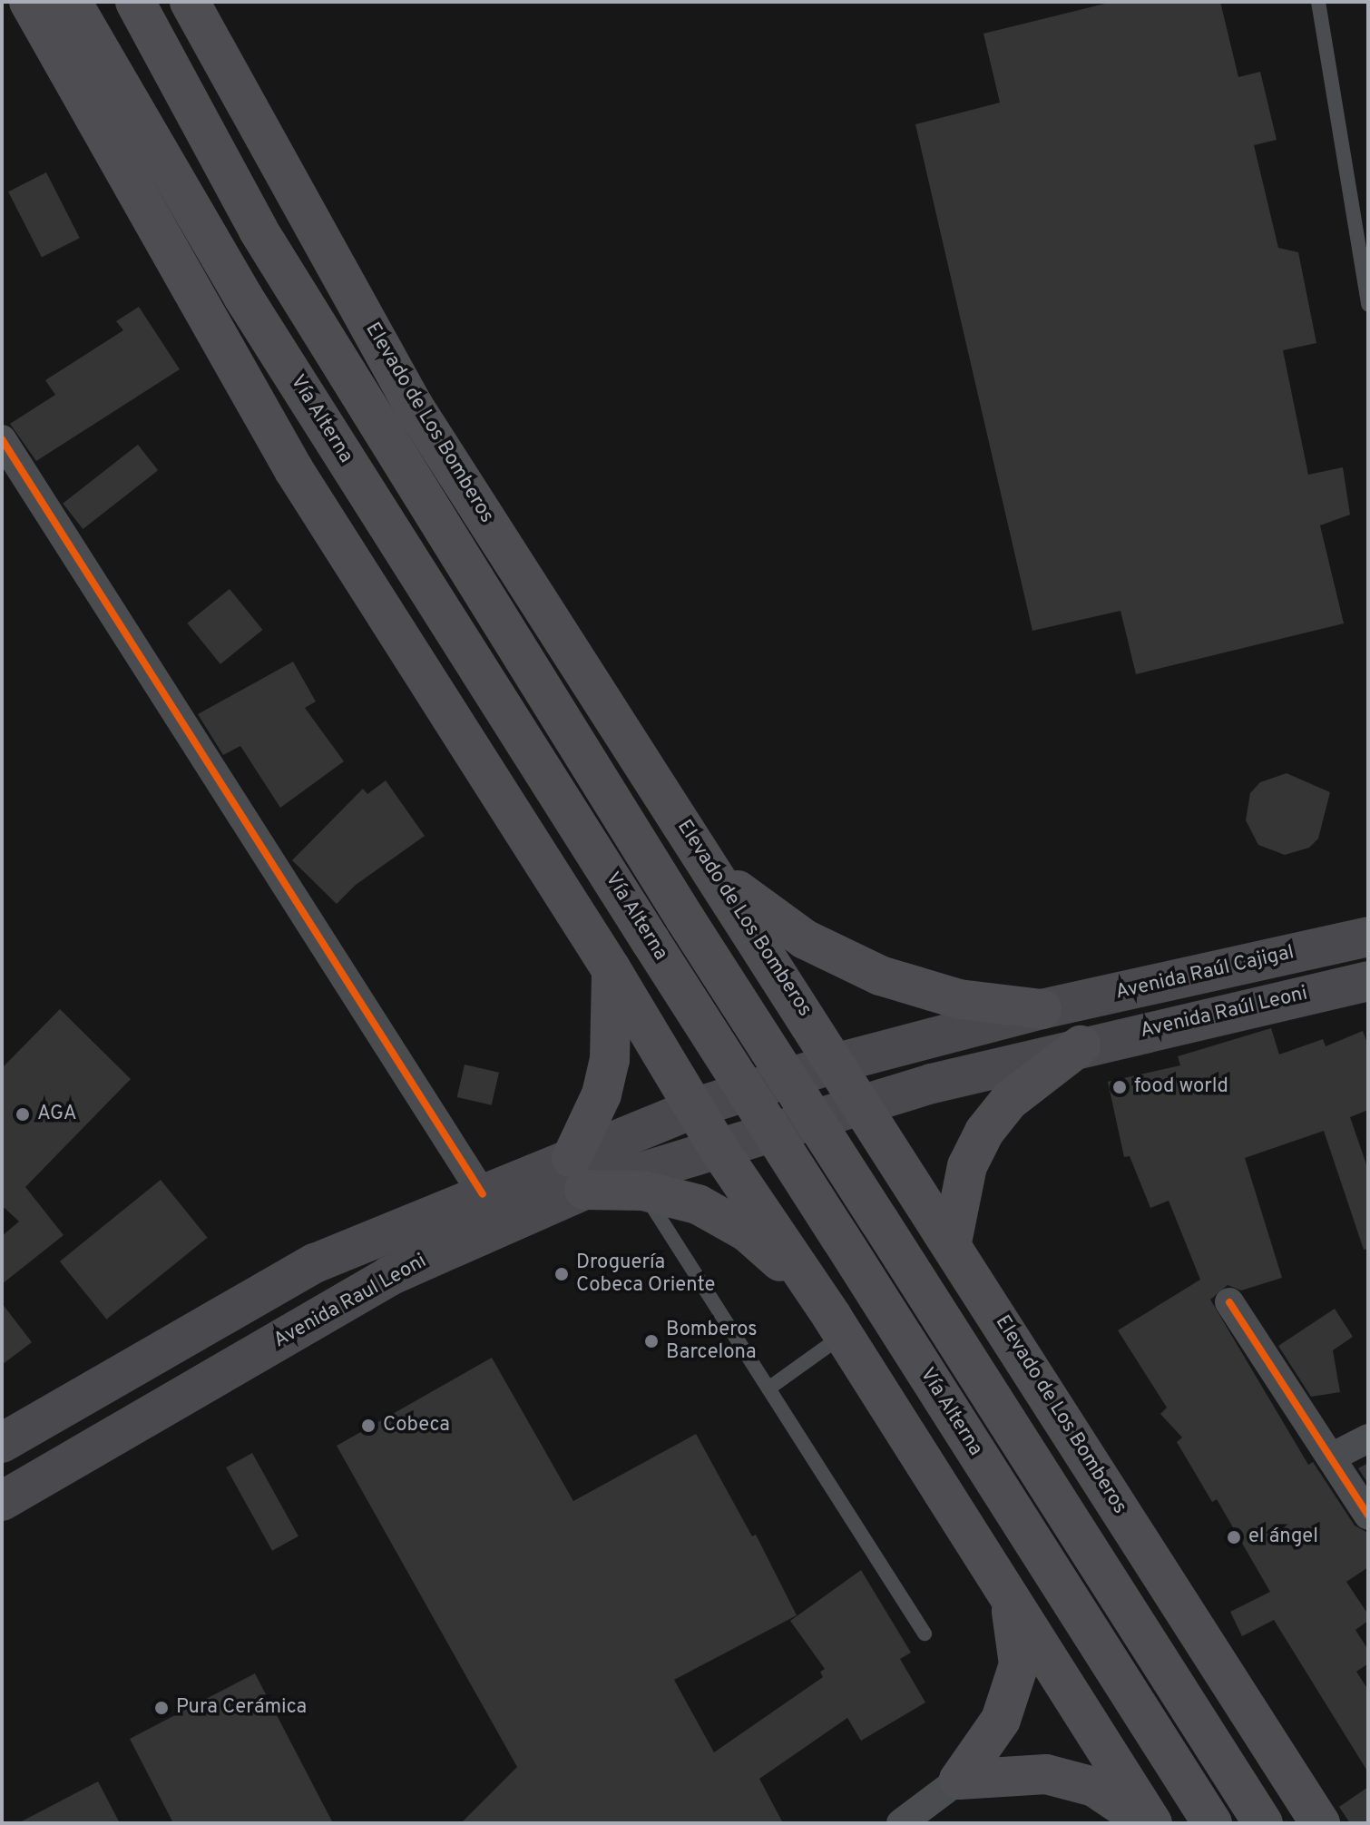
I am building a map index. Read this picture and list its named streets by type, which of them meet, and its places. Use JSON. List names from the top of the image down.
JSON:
{
  "streets": {
    "highway": ["Vía Alterna", "Elevado de Los Bomberos"],
    "main road": ["Avenida Raúl Cajigal", "Avenida Raúl Leoni", "Avenida Raul Leoni"]
  },
  "crossings": [
    ["Elevado de Los Bomberos", "Avenida Raúl Cajigal"],
    ["Elevado de Los Bomberos", "Avenida Raúl Leoni"],
    ["Elevado de Los Bomberos", "Avenida Raul Leoni"],
    ["Avenida Raúl Cajigal", "Avenida Raul Leoni"],
    ["Avenida Raúl Leoni", "Avenida Raul Leoni"]
  ],
  "places": [
    "food world",
    "AGA",
    "Droguería Cobeca Oriente",
    "Bomberos Barcelona",
    "Cobeca",
    "el ángel",
    "Pura Cerámica"
  ]
}
